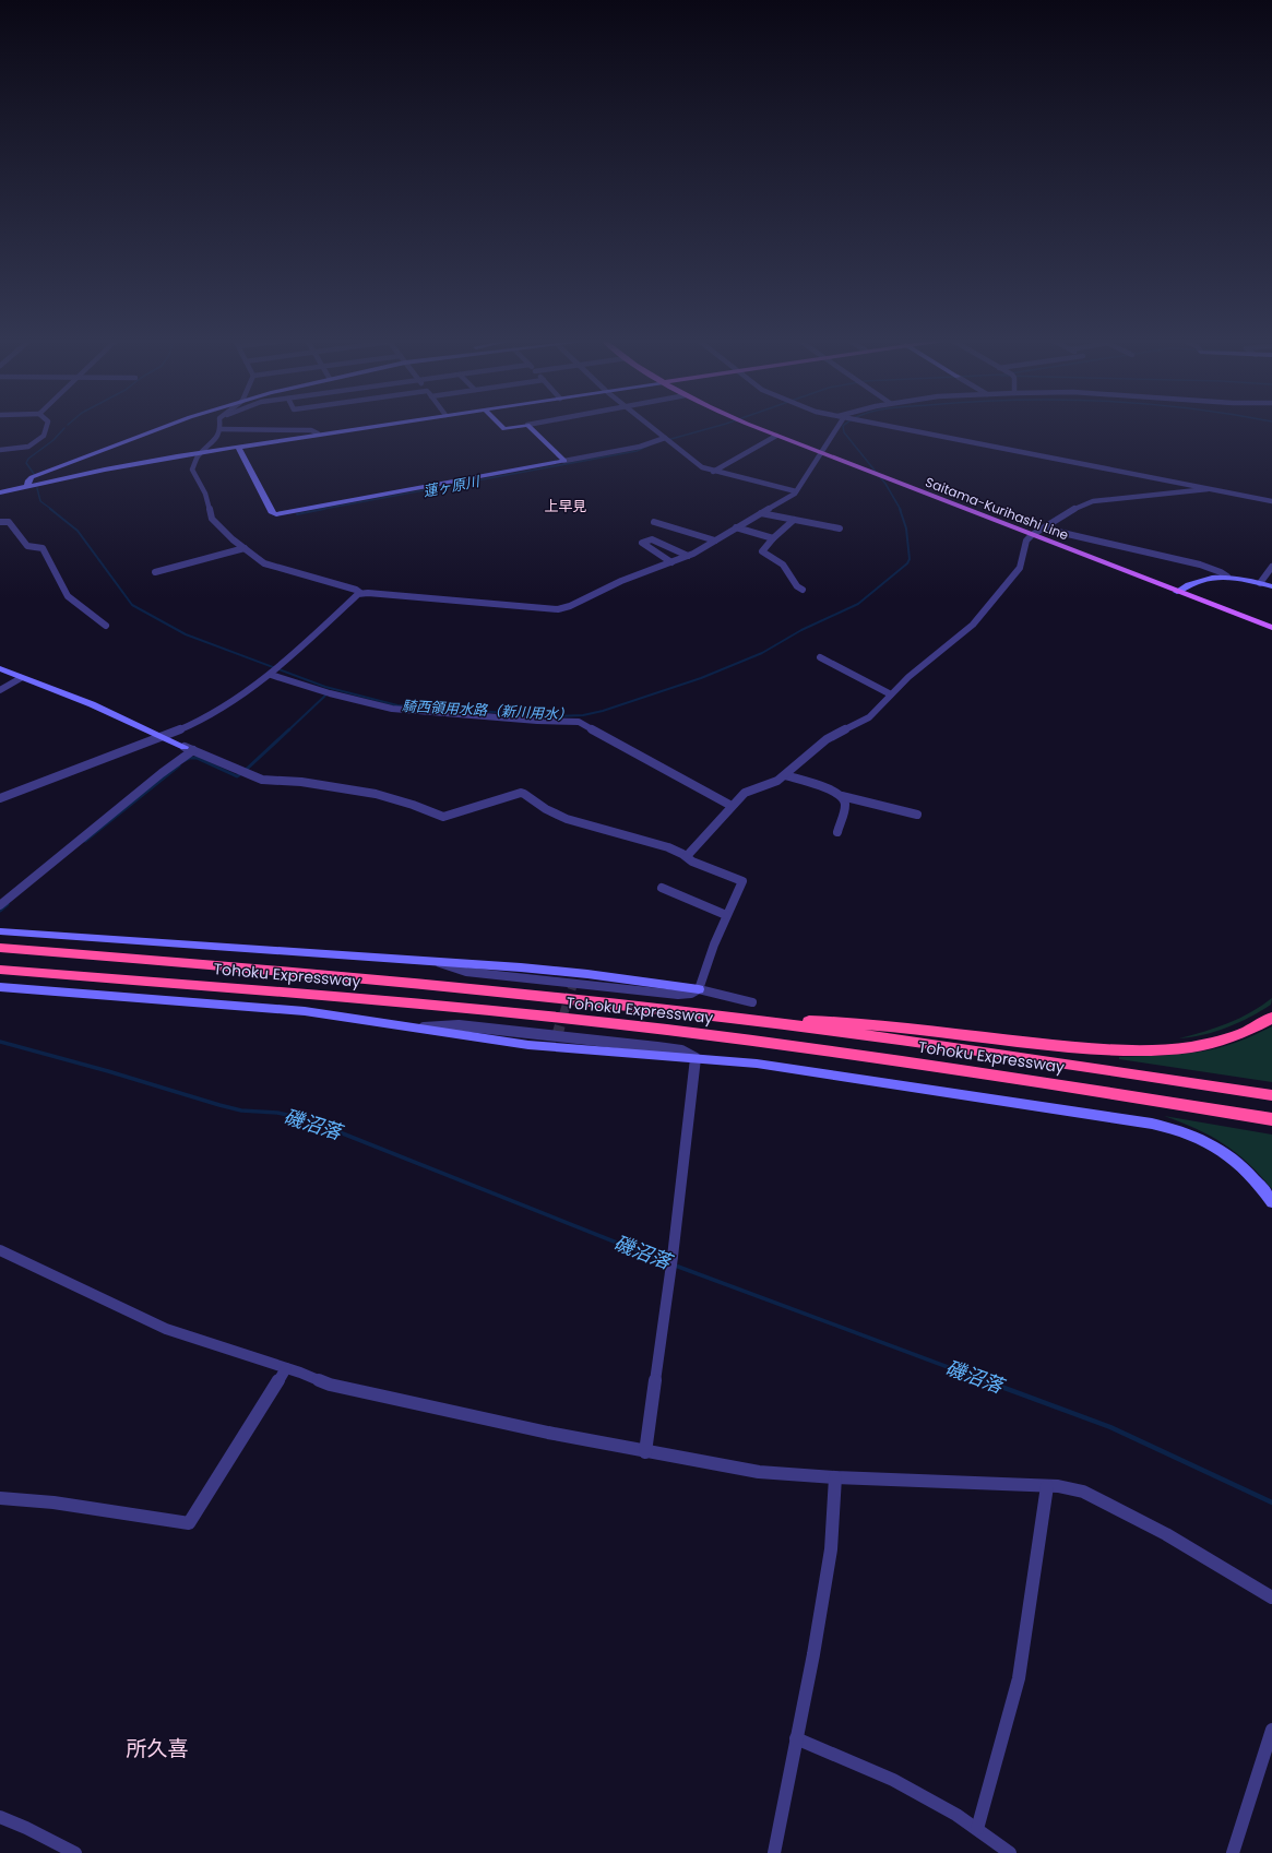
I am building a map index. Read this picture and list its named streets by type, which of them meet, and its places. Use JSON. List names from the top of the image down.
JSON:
{
  "streets": {
    "highway": ["Tohoku Expressway"],
    "main road": ["Saitama-Kurihashi Line"]
  },
  "districts": ["上早見", "所久喜"],
  "water": ["蓮ヶ原川", "騎西領用水路（新川用水）", "磯沼落"]
}
